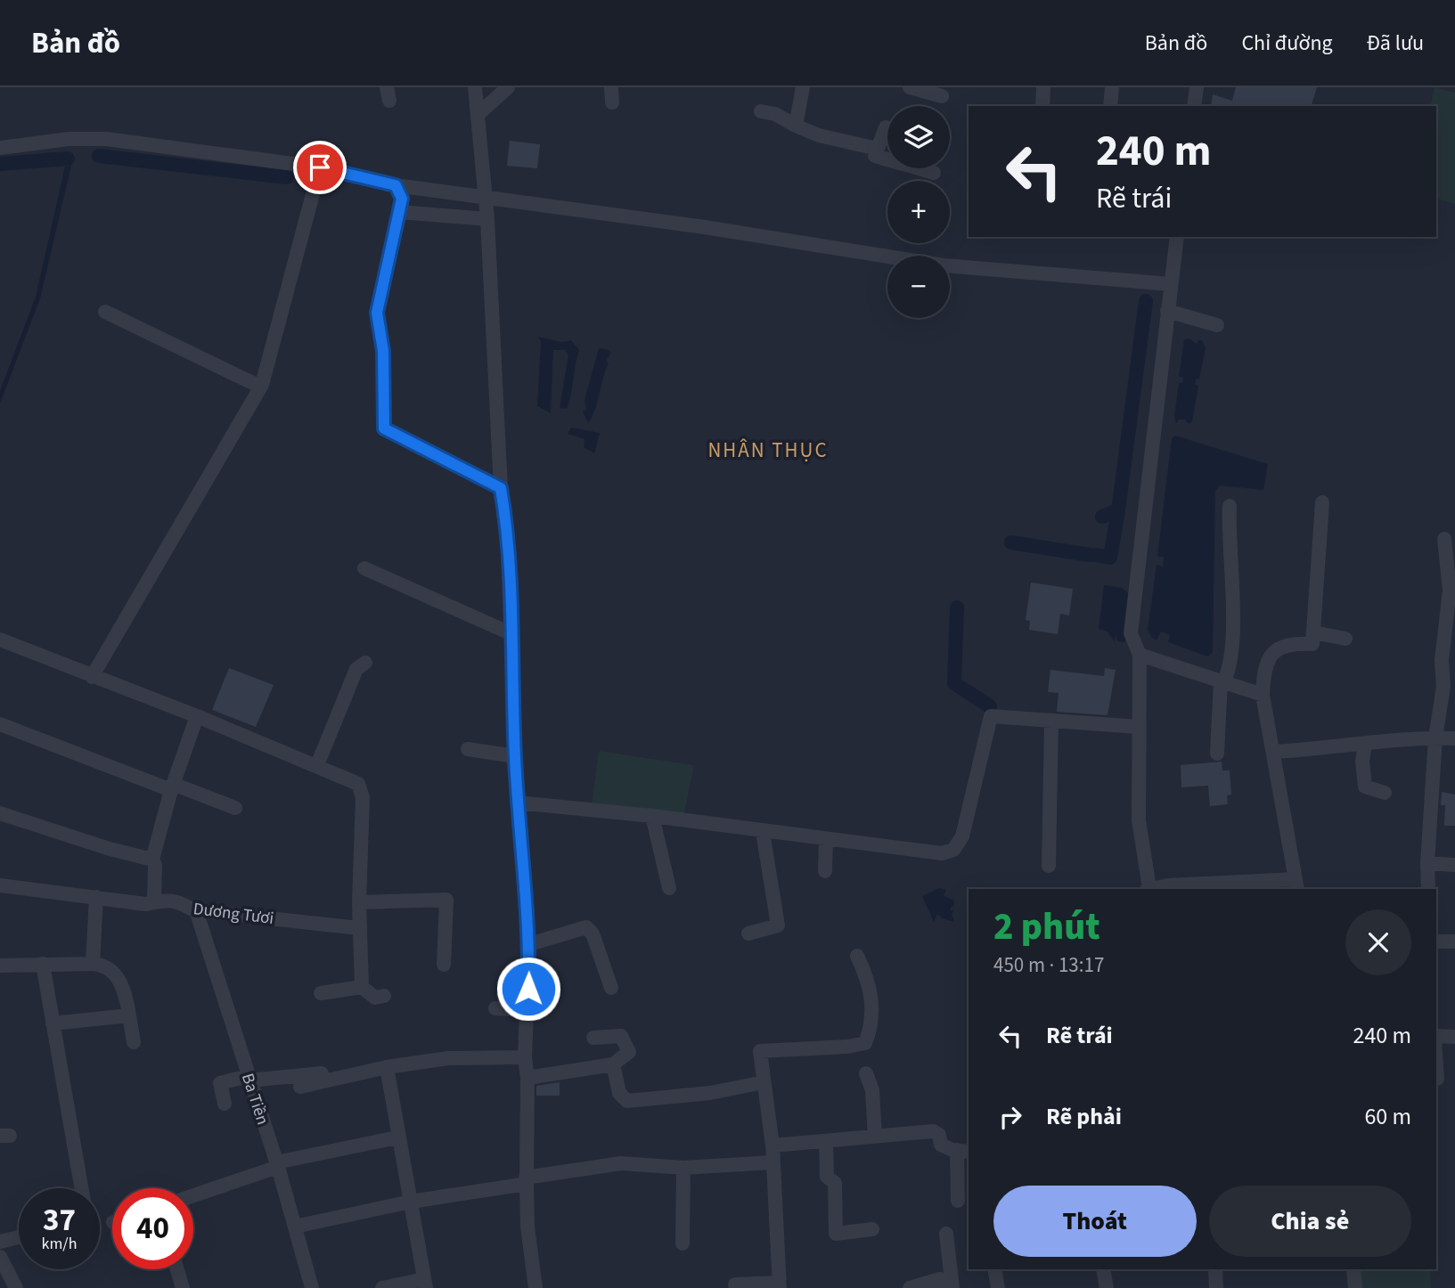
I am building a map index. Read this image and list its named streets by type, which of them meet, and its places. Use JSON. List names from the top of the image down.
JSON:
{
  "streets": {
    "street": ["Dương Tươi", "Ba Tiền"]
  },
  "crossings": [
    ["Dương Tươi", "Ba Tiền"]
  ],
  "districts": ["NHÂN THỤC"],
  "page": {
    "header": "Bản đồ",
    "nav": ["Bản đồ", "Chỉ đường", "Đã lưu"],
    "map_buttons": ["+", "−"],
    "turn": ["240 m", "Rẽ trái"],
    "heading": ["2 phút", "450 m · 13:17"],
    "list": [
      {
        "name": "Rẽ trái",
        "value": "240 m"
      },
      {
        "name": "Rẽ phải",
        "value": "60 m"
      }
    ],
    "buttons": ["Thoát", "Chia sẻ"],
    "speed": "37 km/h",
    "limit": "40"
  }
}
